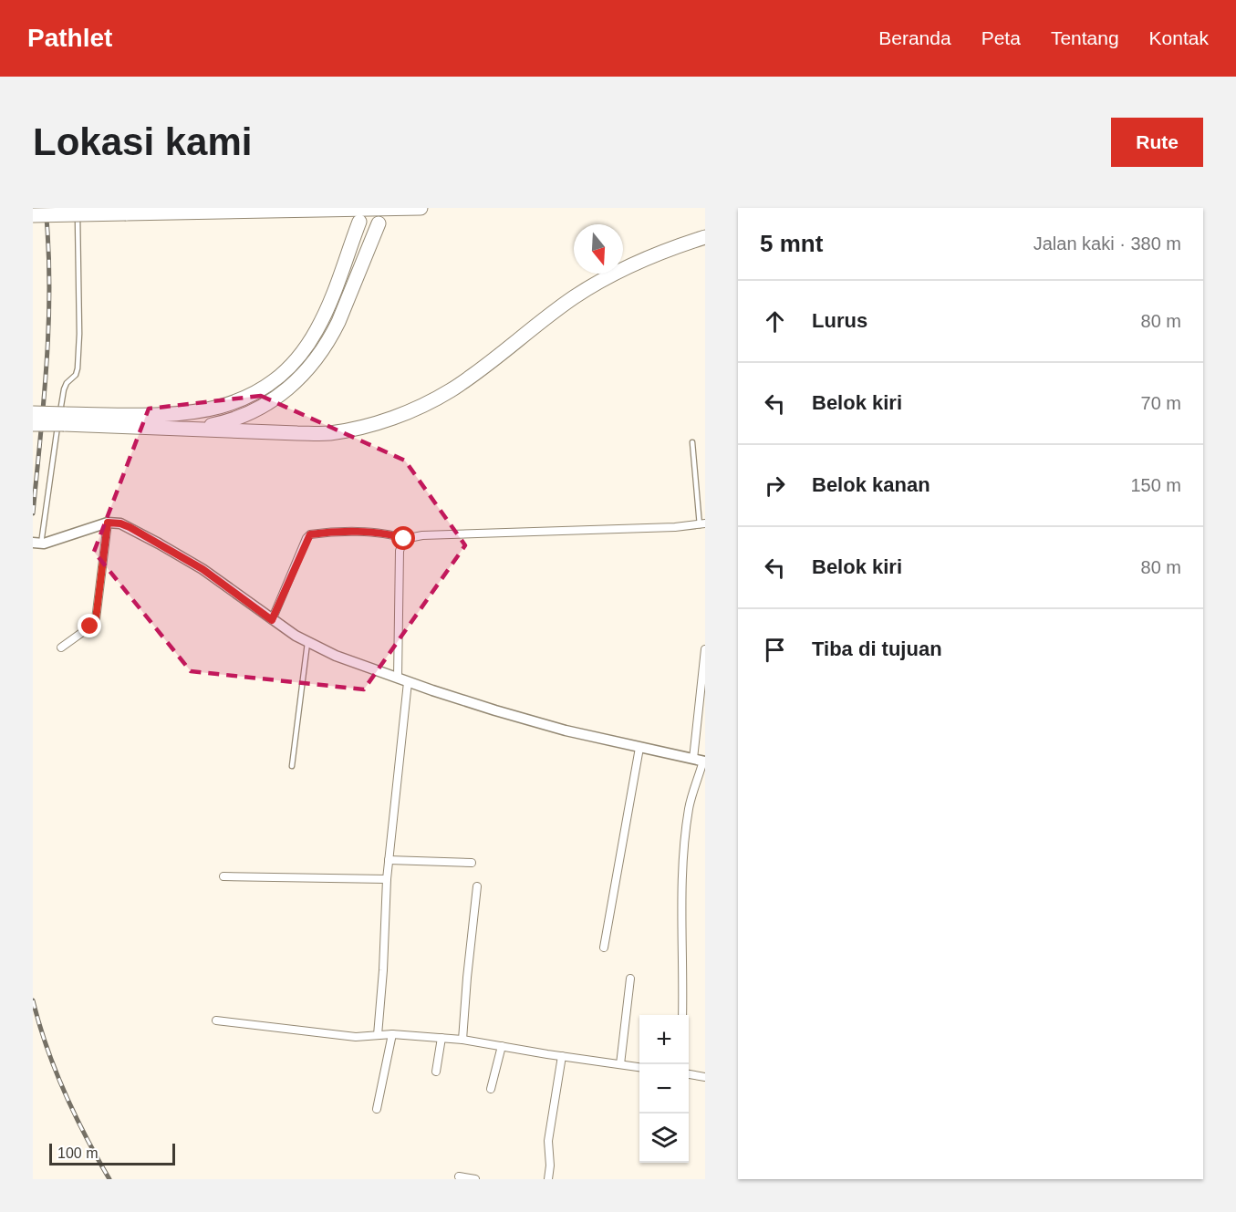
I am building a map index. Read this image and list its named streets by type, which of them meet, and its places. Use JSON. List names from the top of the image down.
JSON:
{
  "scale_bar": "100 m",
  "north": "bottom",
  "page": {
    "header": "Pathlet",
    "nav": [
      "Beranda",
      "Peta",
      "Tentang",
      "Kontak"
    ],
    "buttons": "Rute",
    "title": "Lokasi kami",
    "heading": ["5 mnt", "Jalan kaki · 380 m"],
    "list": [
      ["Lurus", "80 m"],
      ["Belok kiri", "70 m"],
      ["Belok kanan", "150 m"],
      ["Belok kiri", "80 m"],
      "Tiba di tujuan"
    ],
    "map_buttons": ["+", "−"],
    "scale": "100 m"
  }
}
